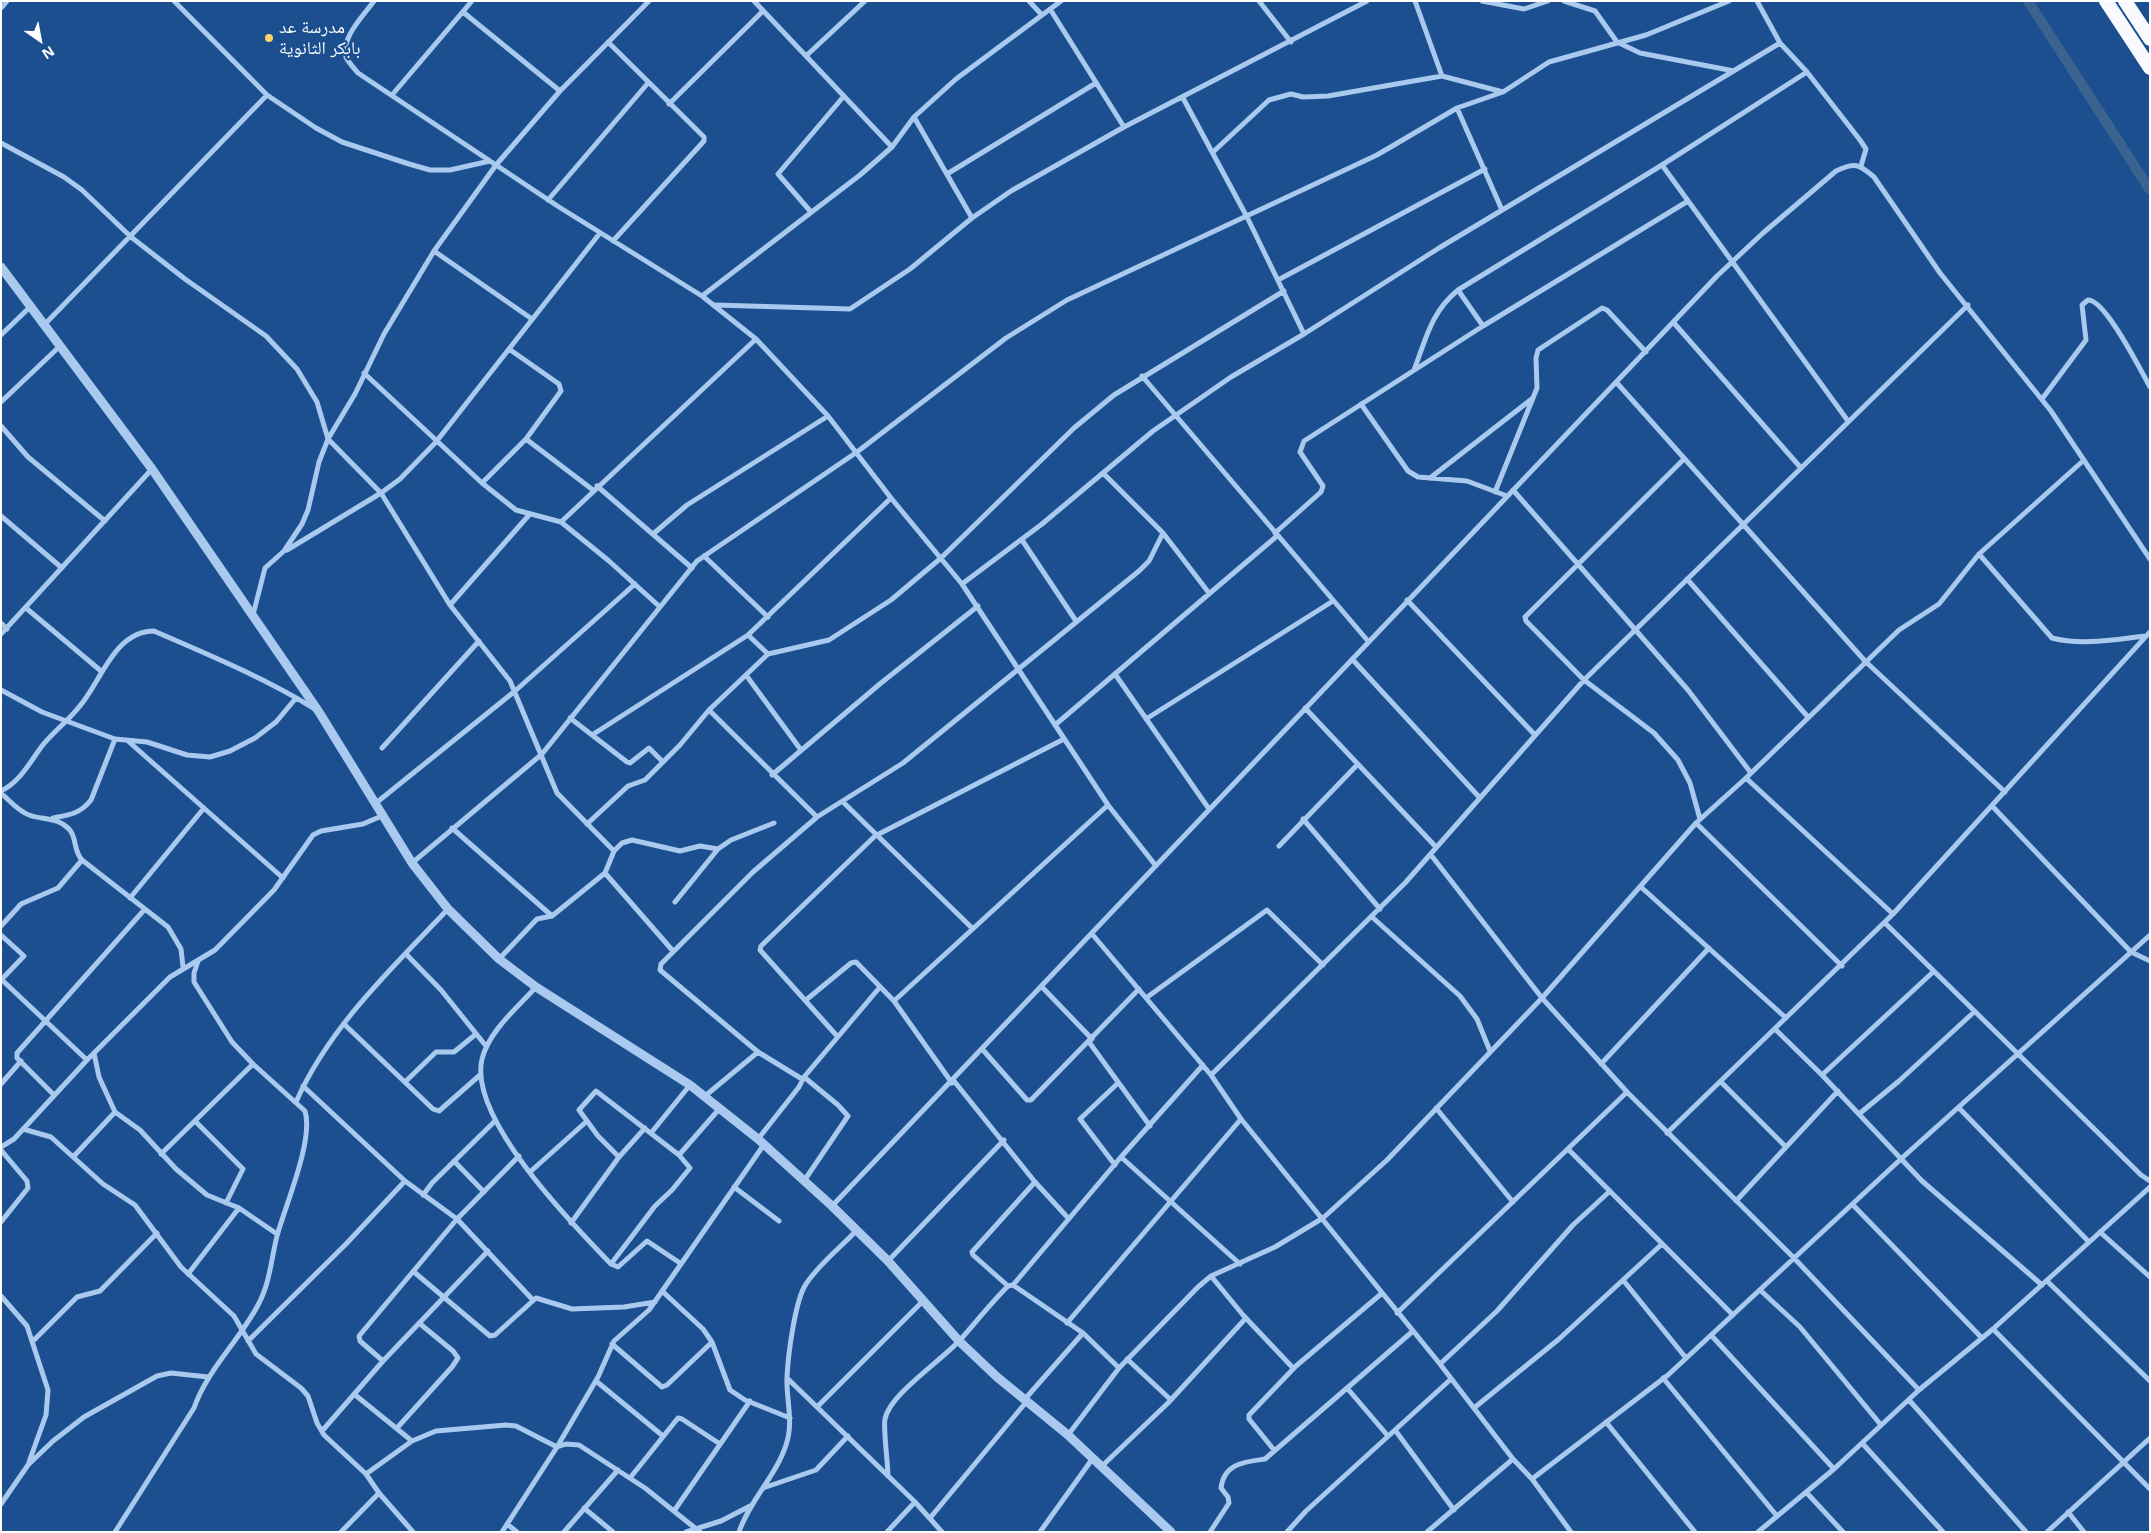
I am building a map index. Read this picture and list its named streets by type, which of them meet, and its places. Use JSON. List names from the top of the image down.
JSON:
{
  "places": ["مدرسة عد بابكر الثانوية"],
  "north": "bottom right"
}
